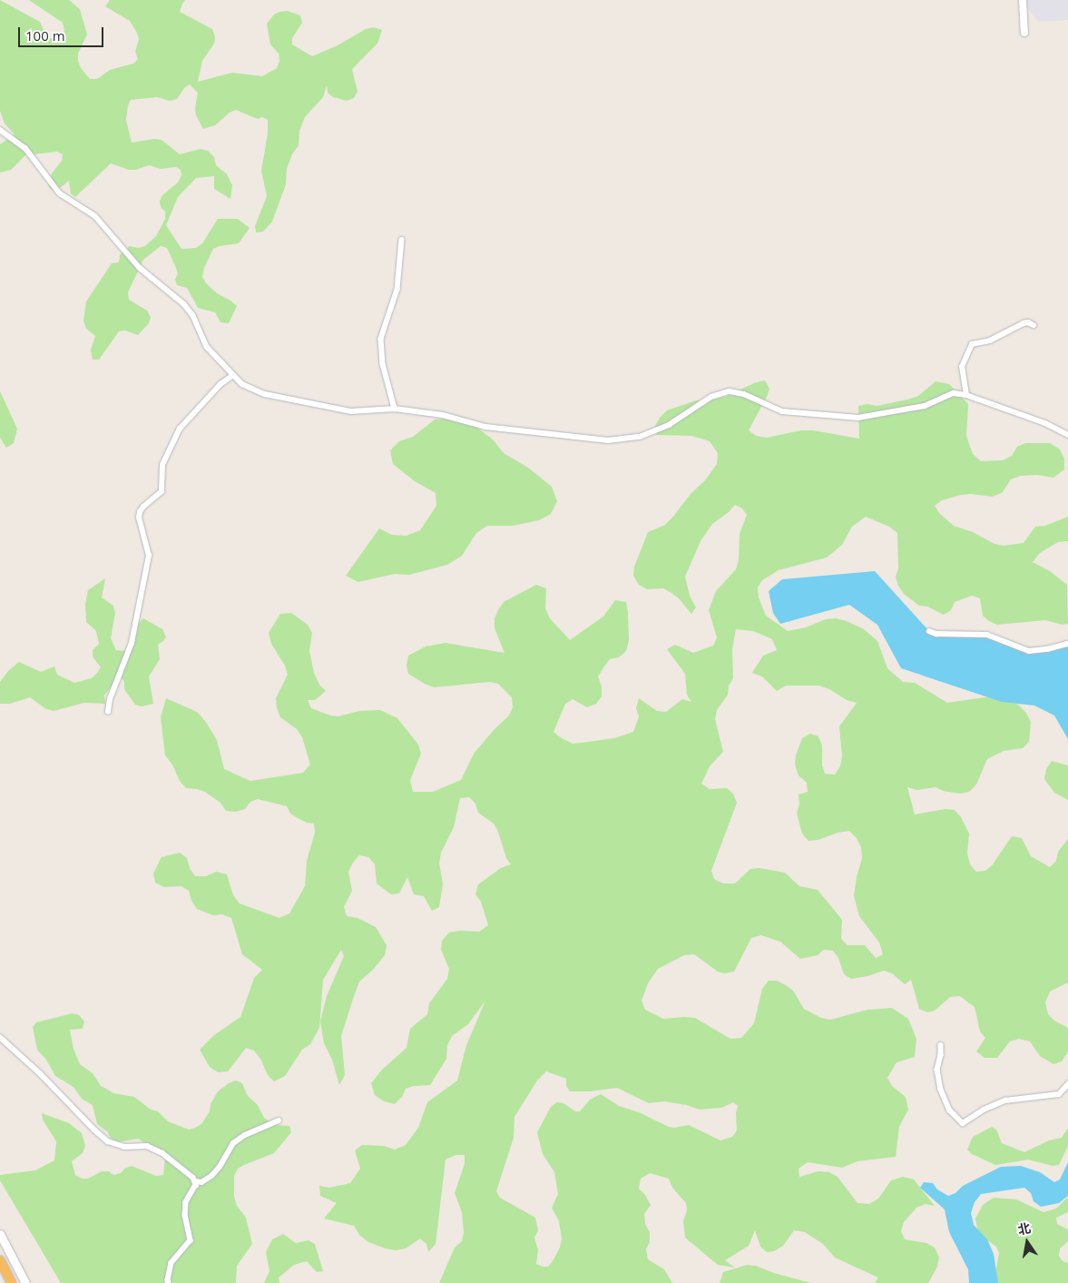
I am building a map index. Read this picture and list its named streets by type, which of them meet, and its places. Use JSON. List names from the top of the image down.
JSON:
{
  "scale_bar": "100 m",
  "north": "top"
}
